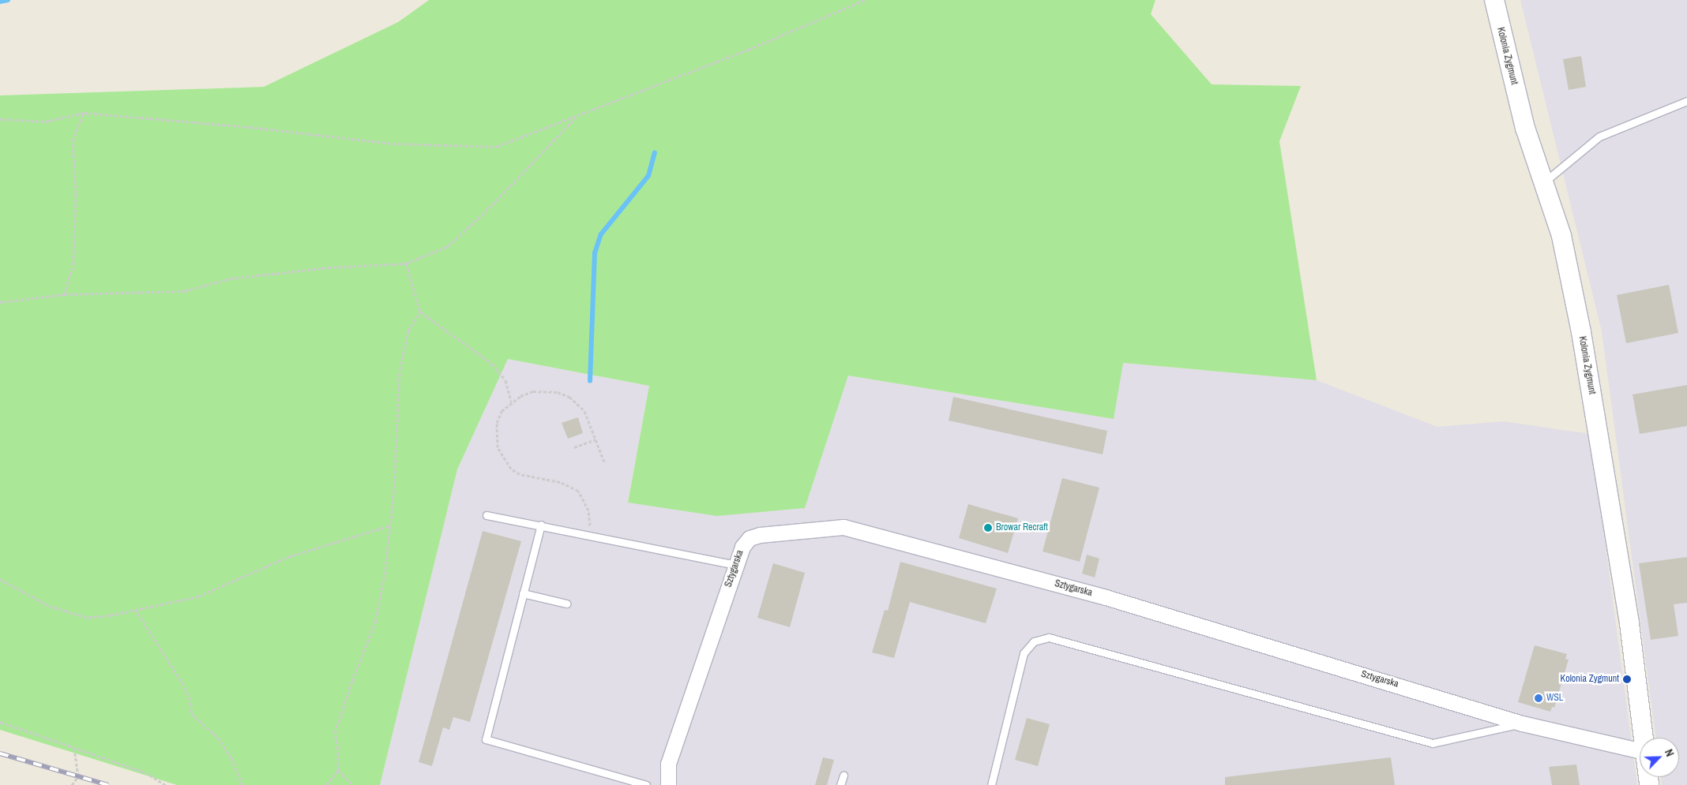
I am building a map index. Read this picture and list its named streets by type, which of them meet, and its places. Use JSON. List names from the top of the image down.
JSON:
{
  "streets": {
    "street": ["Kolonia Zygmunt", "Sztygarska"]
  },
  "places": ["Browar Recraft", "Kolonia Zygmunt", "WSL"],
  "north": "top right"
}
